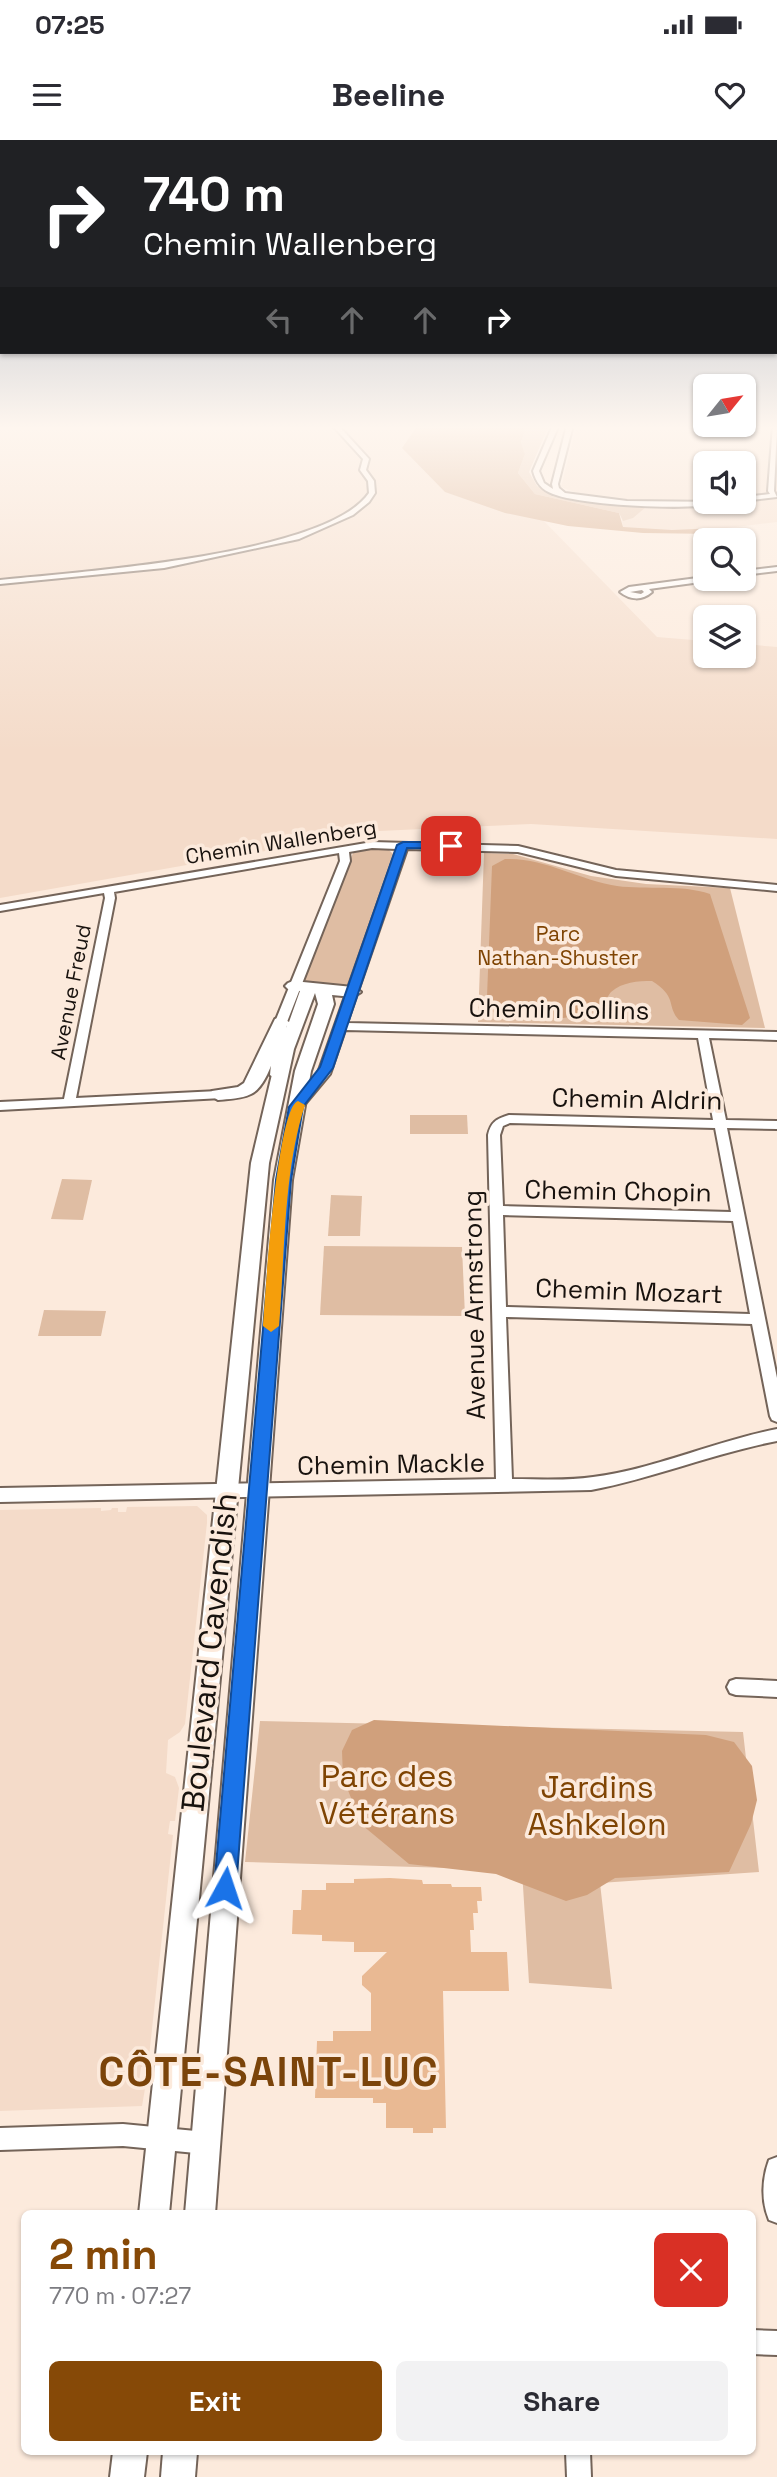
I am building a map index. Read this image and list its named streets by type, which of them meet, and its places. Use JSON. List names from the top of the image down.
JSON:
{
  "streets": {
    "main road": ["Boulevard Cavendish"],
    "street": [
      "Chemin Wallenberg",
      "Avenue Freud",
      "Chemin Collins",
      "Chemin Aldrin",
      "Chemin Chopin",
      "Chemin Mozart",
      "Avenue Armstrong",
      "Chemin Mackle"
    ]
  },
  "crossings": [
    ["Chemin Wallenberg", "Avenue Freud"],
    ["Chemin Wallenberg", "Boulevard Cavendish"],
    ["Chemin Aldrin", "Avenue Armstrong"],
    ["Chemin Chopin", "Avenue Armstrong"],
    ["Chemin Mozart", "Avenue Armstrong"],
    ["Avenue Armstrong", "Chemin Mackle"],
    ["Chemin Mackle", "Boulevard Cavendish"]
  ],
  "districts": ["CÔTE-SAINT-LUC"],
  "parks": ["Parc Nathan-Shuster", "Parc des Vétérans", "Jardins Ashkelon"],
  "north": "top right",
  "page": {
    "status": "07:25",
    "header": "Beeline",
    "turn": ["740 m", "Chemin Wallenberg"],
    "heading": ["2 min", "770 m · 07:27"],
    "buttons": ["Exit", "Share"]
  }
}
